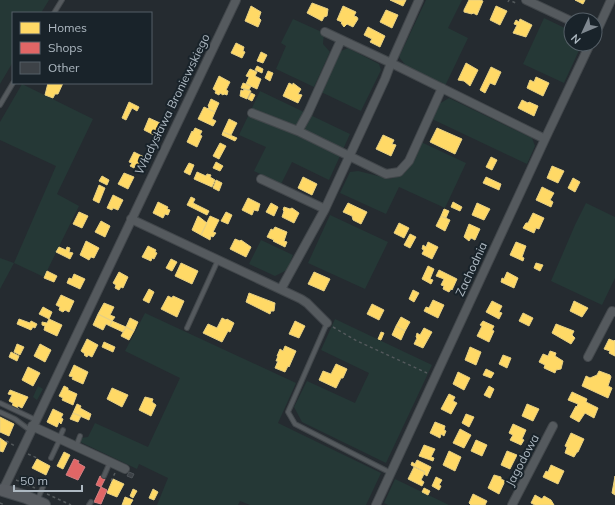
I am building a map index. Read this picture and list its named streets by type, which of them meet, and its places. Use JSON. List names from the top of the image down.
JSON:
{
  "streets": {
    "street": ["Władysława Broniewskiego", "Zachodnia", "Jagodowa"]
  },
  "legend": ["Homes", "Shops", "Other"],
  "scale_bar": "50 m",
  "north": "bottom left"
}
